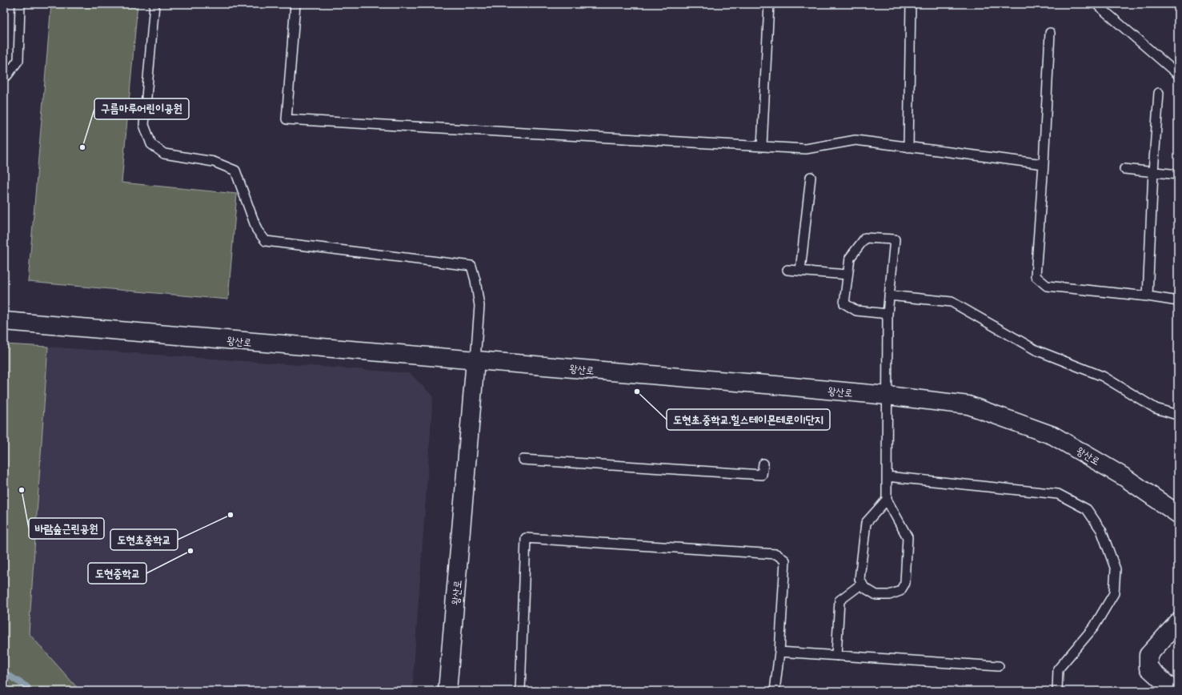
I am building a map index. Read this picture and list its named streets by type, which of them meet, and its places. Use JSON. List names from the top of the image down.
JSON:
{
  "streets": {
    "street": ["왕산로"]
  },
  "places": [
    "구름마루어린이공원",
    "도현초.중학교.힐스테이몬테로이1단지",
    "바람숲근린공원",
    "도현초중학교",
    "도현중학교"
  ]
}
